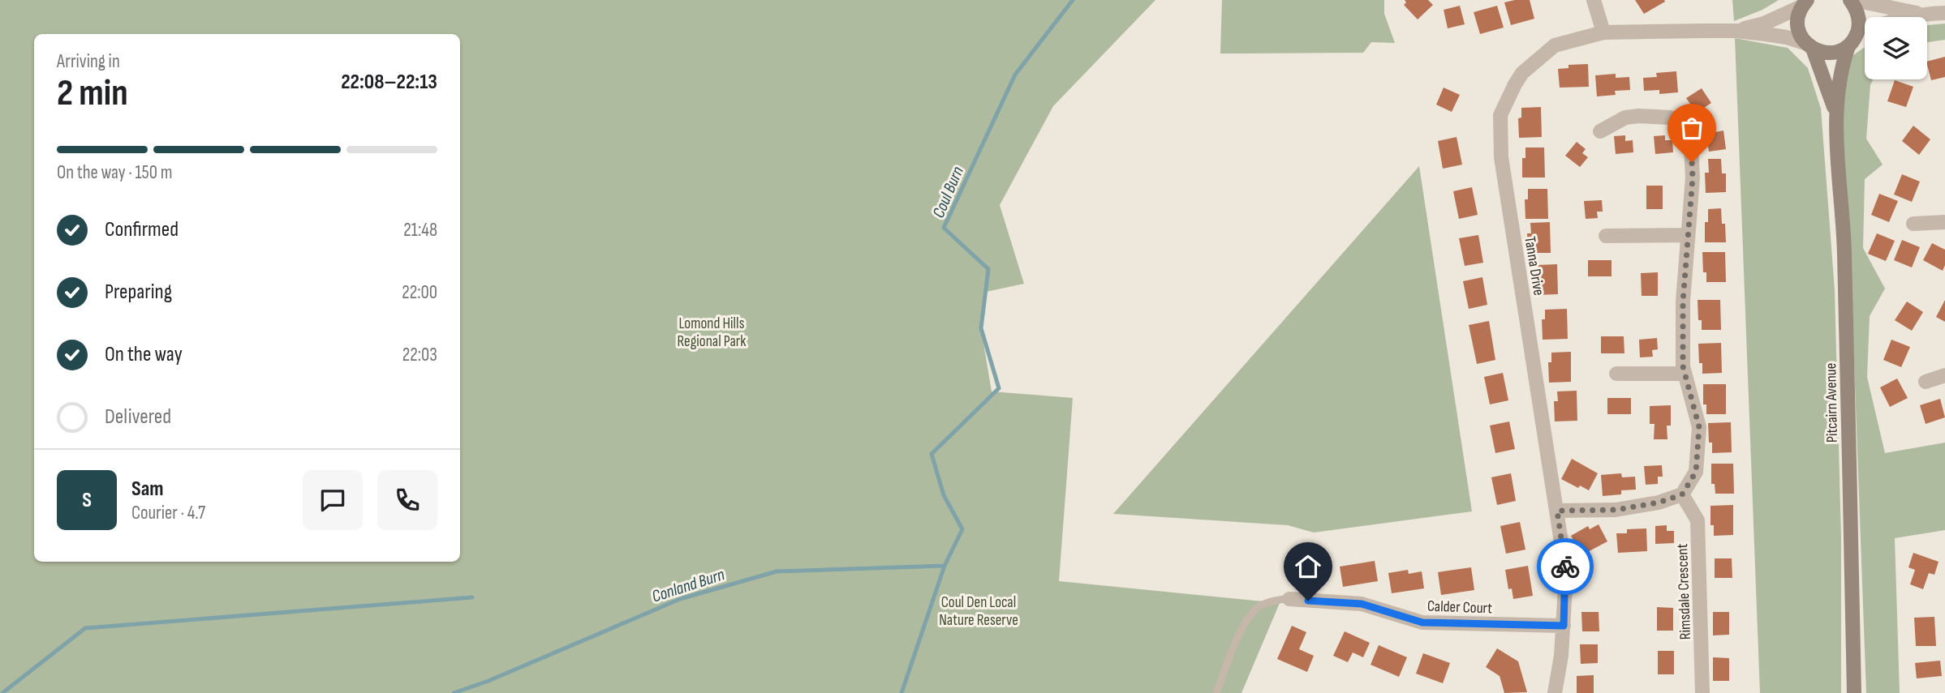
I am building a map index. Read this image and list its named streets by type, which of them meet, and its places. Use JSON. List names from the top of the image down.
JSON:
{
  "streets": {
    "street": [
      "Tanna Drive",
      "Pitcairn Avenue",
      "Rimsdale Crescent",
      "Calder Court"
    ]
  },
  "crossings": [
    ["Tanna Drive", "Pitcairn Avenue"],
    ["Tanna Drive", "Calder Court"]
  ],
  "water": ["Coul Burn", "Conland Burn"],
  "parks": ["Lomond Hills Regional Park", "Coul Den Local Nature Reserve"],
  "page": {
    "heading": ["2 min", "Arriving in", "22:08–22:13"],
    "panel": ["Sam", "Courier · 4.7"],
    "bar": "On the way · 150 m",
    "list": [
      ["Confirmed", "21:48"],
      ["Preparing", "22:00"],
      ["On the way", "22:03"],
      "Delivered"
    ],
    "round": "S"
  }
}
